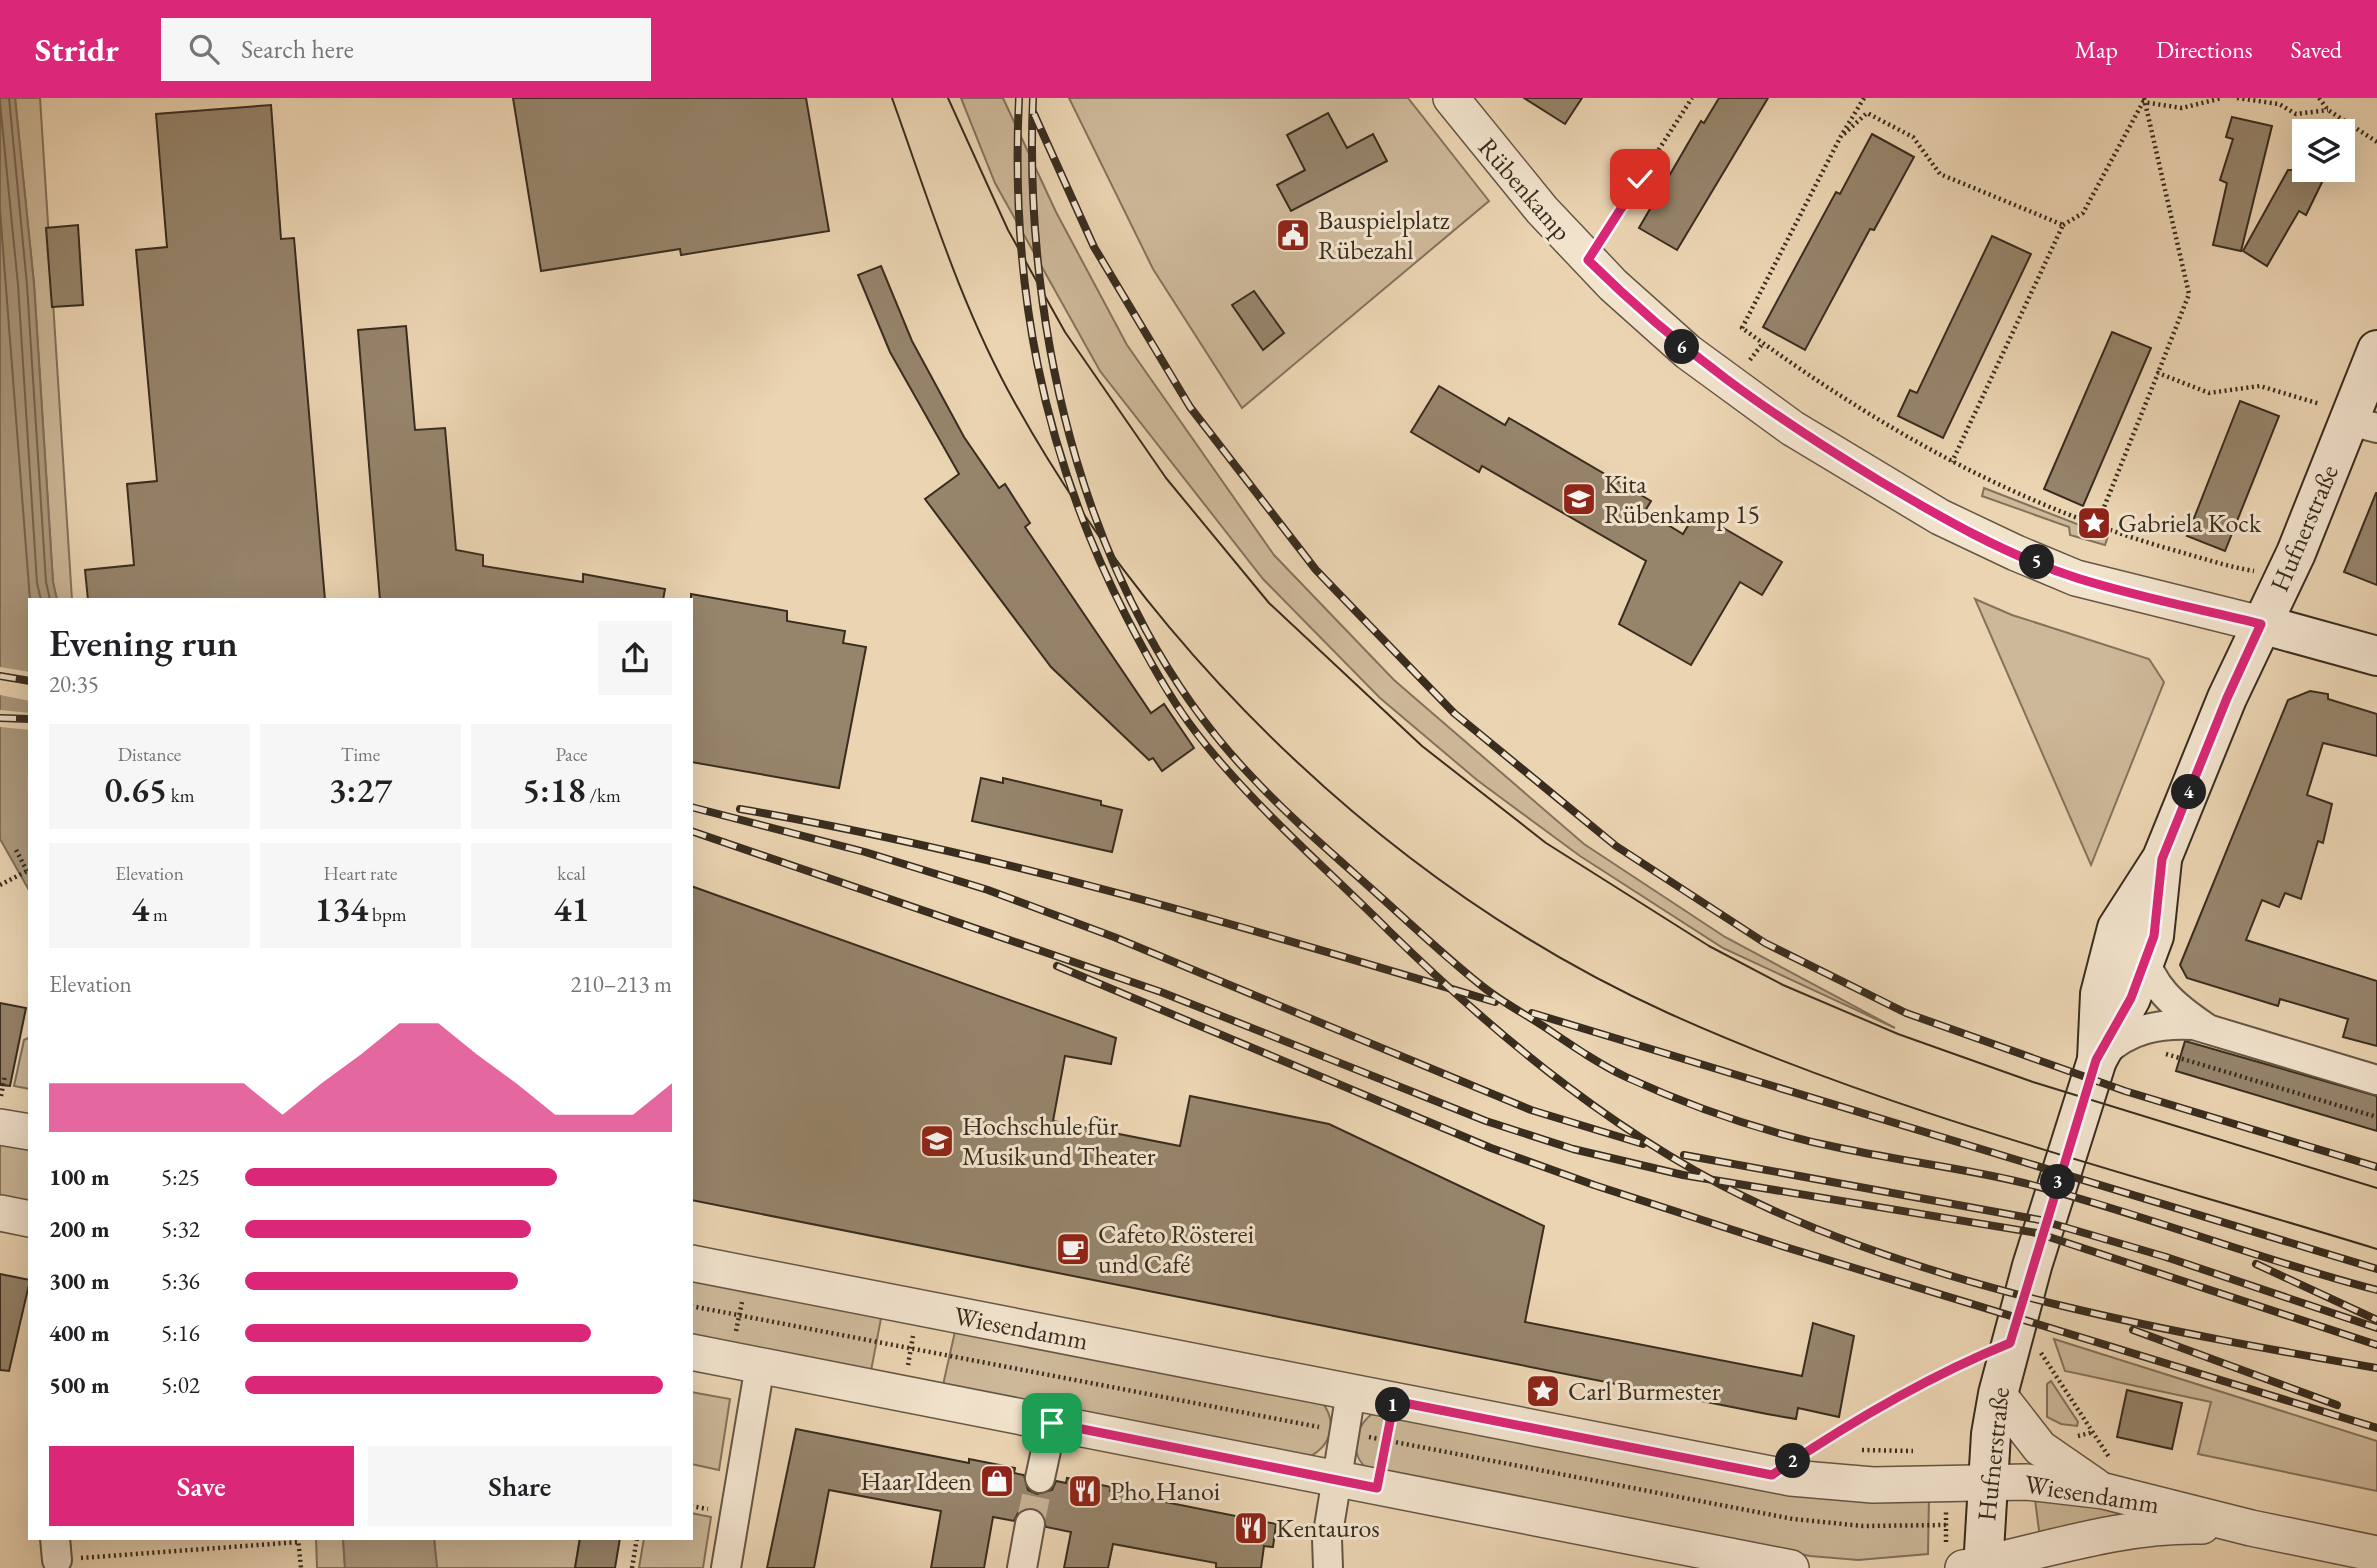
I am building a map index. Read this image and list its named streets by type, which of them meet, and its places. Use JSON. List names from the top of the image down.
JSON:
{
  "streets": {
    "main road": ["Hufnerstraße"],
    "street": ["Rübenkamp", "Wiesendamm"]
  },
  "crossings": [
    ["Rübenkamp", "Hufnerstraße"],
    ["Hufnerstraße", "Wiesendamm"]
  ],
  "places": {
    "public building": ["Bauspielplatz Rübezahl"],
    "school or university": ["Kita Rübenkamp 15", "Hochschule für Musik und Theater"],
    "place": ["Gabriela Kock", "Carl Burmester"],
    "cafe": ["Cafeto Rösterei und Café"],
    "shop": ["Haar Ideen"],
    "restaurant": ["Pho Hanoi", "Kentauros"]
  },
  "page": {
    "header": "Stridr",
    "search": "Search here",
    "nav": ["Map", "Directions", "Saved"],
    "pins": [
      "6",
      "5",
      "4",
      "3",
      "1",
      "2"
    ],
    "heading": ["Evening run", "20:35"],
    "stats": [
      ["Distance", "0.65 km"],
      ["Time", "3:27"],
      ["Pace", "5:18 /km"],
      ["Elevation", "4 m"],
      ["Heart rate", "134 bpm"],
      ["kcal", "41"]
    ],
    "chart": ["Elevation", "210–213 m"],
    "list": [
      {
        "name": "100 m",
        "note": "5:25"
      },
      {
        "name": "200 m",
        "note": "5:32"
      },
      {
        "name": "300 m",
        "note": "5:36"
      },
      {
        "name": "400 m",
        "note": "5:16"
      },
      {
        "name": "500 m",
        "note": "5:02"
      }
    ],
    "buttons": ["Save", "Share"]
  }
}
